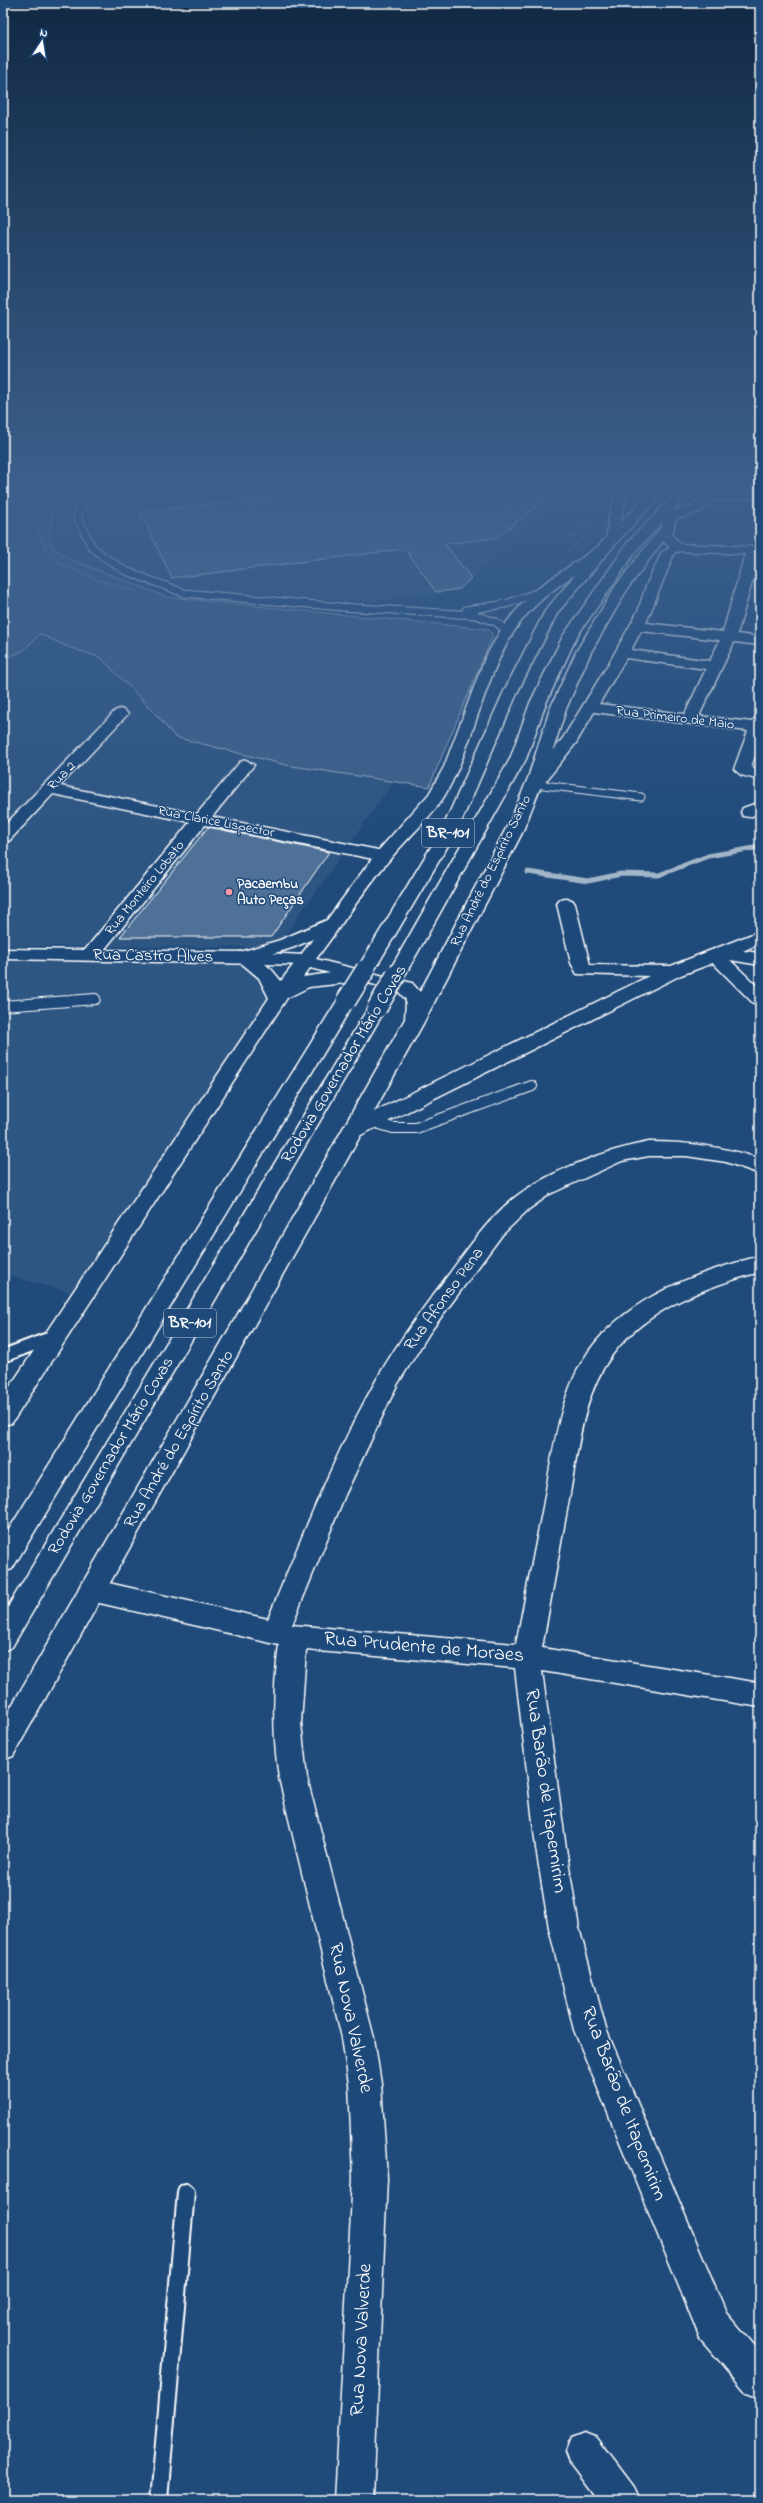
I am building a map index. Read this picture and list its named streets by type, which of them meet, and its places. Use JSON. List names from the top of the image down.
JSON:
{
  "streets": {
    "main road": [
      "Rua Primeiro de Maio",
      "Rua 2",
      "Rua Clarice Lispector",
      "BR-101",
      "Rua André do Espírito Santo",
      "Rua Monteiro Lobato",
      "Rua Castro Alves",
      "Rodovia Governador Mário Covas",
      "Rua Afonso Pena",
      "Rua Prudente de Moraes",
      "Rua Barão de Itapemirim",
      "Rua Nova Valverde"
    ]
  },
  "crossings": [
    ["Rua Primeiro de Maio", "Rua André do Espírito Santo"],
    ["Rua 2", "Rua Clarice Lispector"],
    ["Rua Clarice Lispector", "Rua Monteiro Lobato"],
    ["Rua Clarice Lispector", "Rodovia Governador Mário Covas"],
    ["Rua André do Espírito Santo", "Rua Castro Alves"],
    ["Rua André do Espírito Santo", "Rua Prudente de Moraes"],
    ["Rua Monteiro Lobato", "Rua Castro Alves"],
    ["Rua Castro Alves", "Rodovia Governador Mário Covas"],
    ["Rua Afonso Pena", "Rua Prudente de Moraes"],
    ["Rua Afonso Pena", "Rua Nova Valverde"],
    ["Rua Prudente de Moraes", "Rua Barão de Itapemirim"],
    ["Rua Prudente de Moraes", "Rua Nova Valverde"]
  ],
  "places": ["Pacaembu Auto Peças"],
  "north": "top"
}
